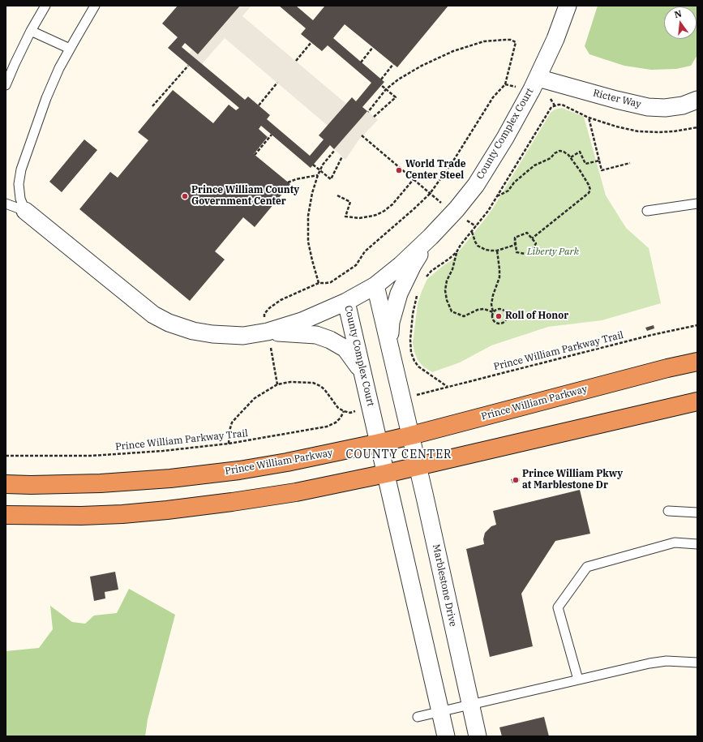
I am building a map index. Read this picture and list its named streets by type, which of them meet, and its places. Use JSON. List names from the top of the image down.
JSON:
{
  "streets": {
    "highway": ["Prince William Parkway"],
    "street": ["Ricter Way", "County Complex Court", "Marblestone Drive"],
    "path": ["Prince William Parkway Trail"]
  },
  "crossings": [
    ["Ricter Way", "County Complex Court"],
    ["County Complex Court", "Prince William Parkway"],
    ["Prince William Parkway", "Marblestone Drive"]
  ],
  "districts": ["COUNTY CENTER"],
  "parks": ["Liberty Park"],
  "places": [
    "World Trade Center Steel",
    "Prince William County Government Center",
    "Roll of Honor",
    "Prince William Pkwy at Marblestone Dr"
  ],
  "north": "top"
}
